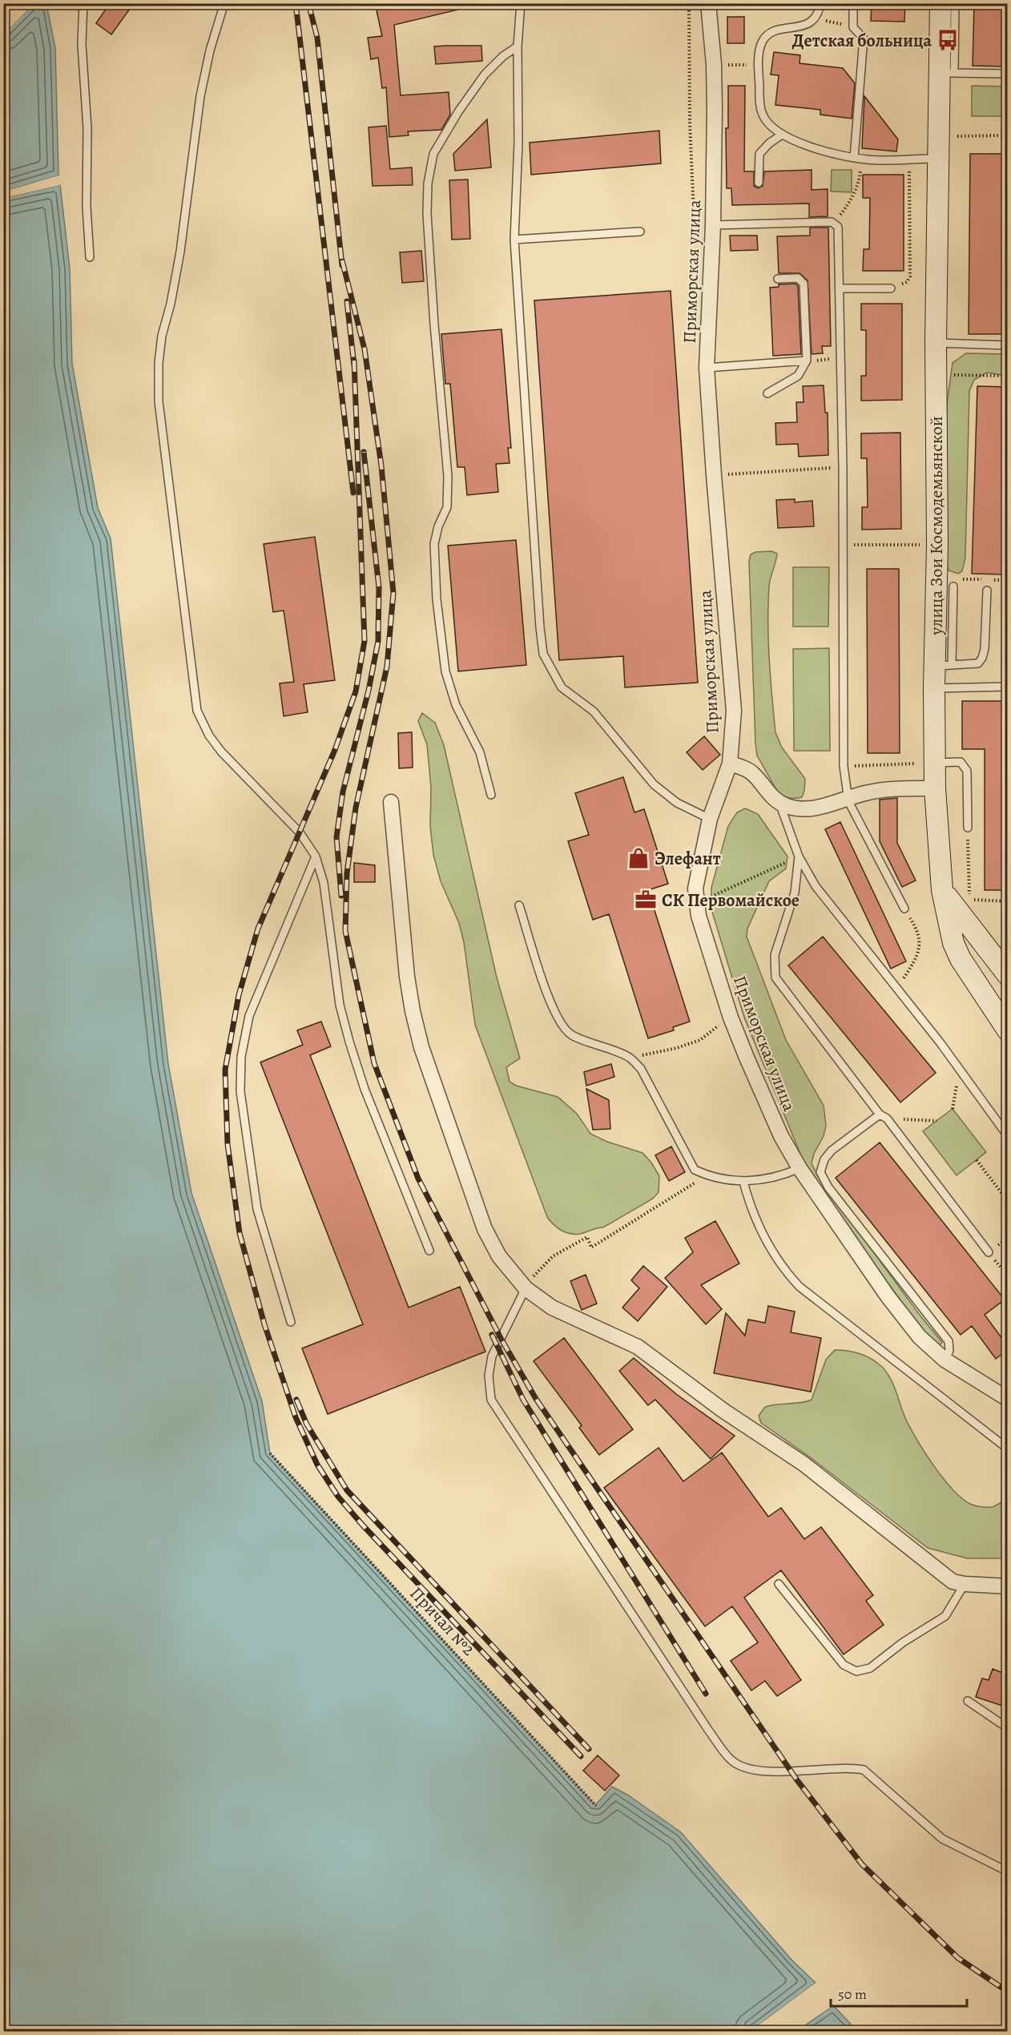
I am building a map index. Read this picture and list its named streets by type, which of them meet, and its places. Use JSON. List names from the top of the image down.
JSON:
{
  "streets": {
    "main road": ["улица Зои Космодемьянской"],
    "street": ["Приморская улица"],
    "path": ["Причал №2"]
  },
  "places": {
    "bus stop": ["Детская больница"],
    "shop": ["Элефант"],
    "office": ["СК Первомайское"]
  },
  "scale_bar": "50 m"
}
